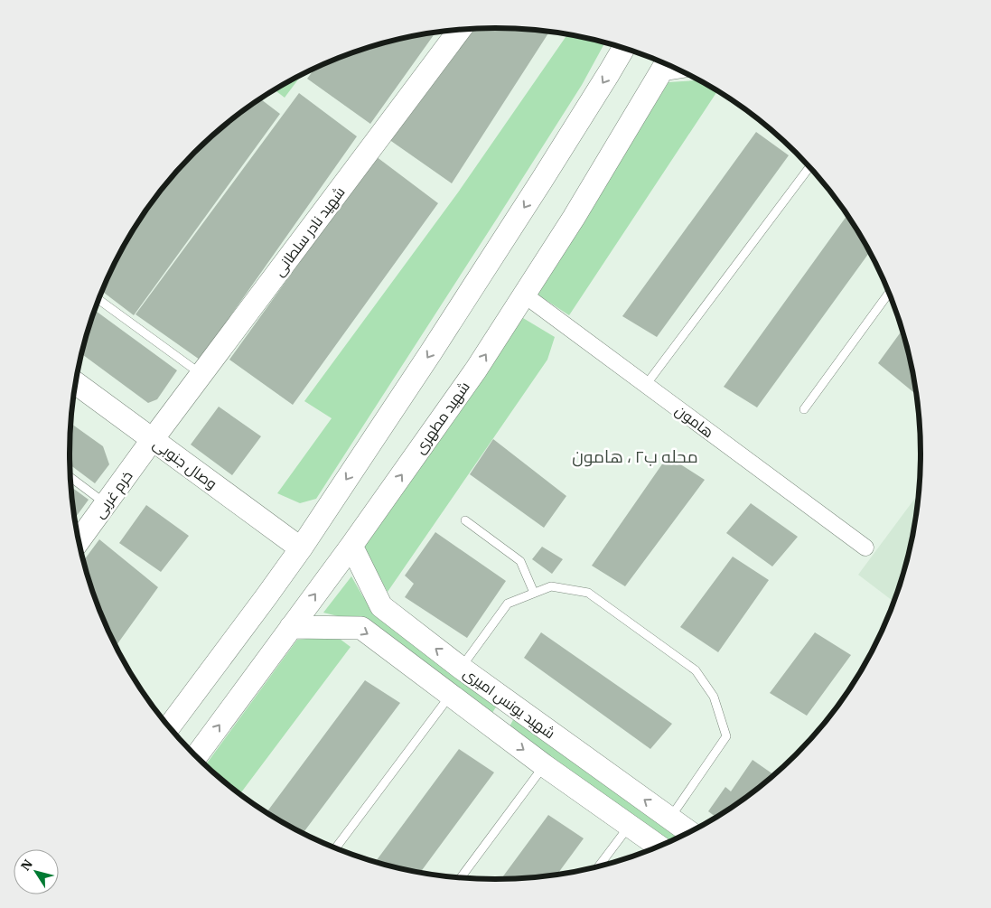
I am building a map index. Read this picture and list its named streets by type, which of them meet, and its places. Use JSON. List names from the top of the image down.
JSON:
{
  "streets": {
    "main road": [
      "شهید نادر سلطانی",
      "شهید مطهری",
      "وصال جنوبی",
      "خرم غربی",
      "شهید یونس امیری"
    ],
    "street": ["هامون"]
  },
  "crossings": [
    ["شهید نادر سلطانی", "وصال جنوبی"],
    ["شهید نادر سلطانی", "خرم غربی"],
    ["شهید مطهری", "هامون"],
    ["شهید مطهری", "شهید یونس امیری"],
    ["وصال جنوبی", "خرم غربی"]
  ],
  "districts": ["محله ب۲ ، هامون"],
  "north": "top left"
}
